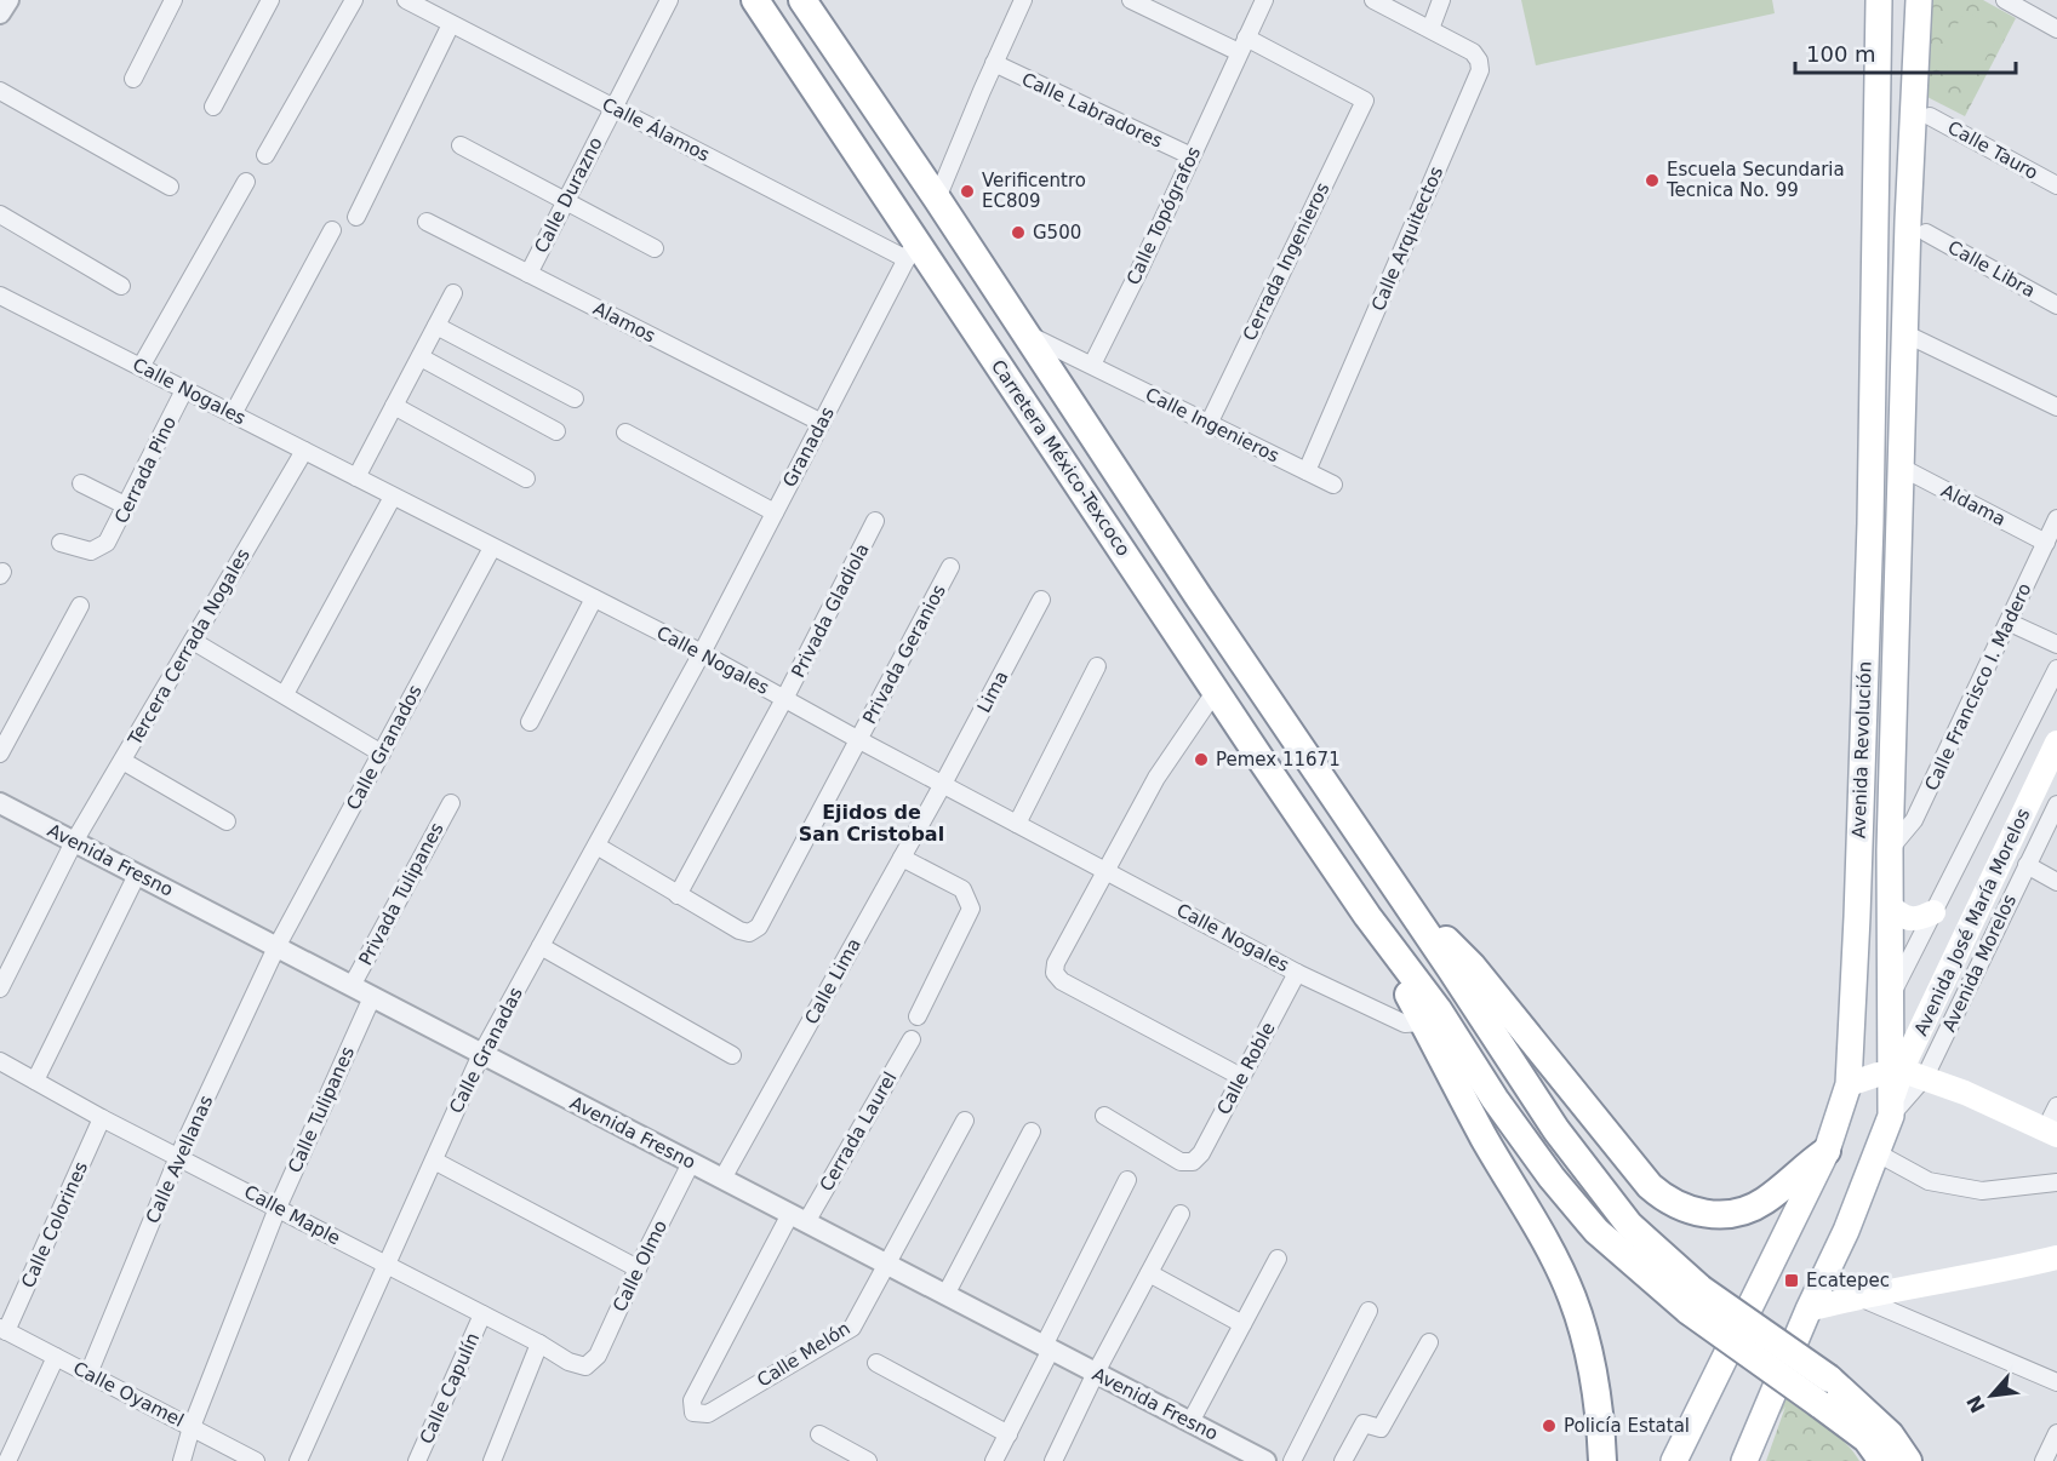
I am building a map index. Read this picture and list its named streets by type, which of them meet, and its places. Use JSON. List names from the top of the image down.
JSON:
{
  "streets": {
    "highway": ["Carretera México-Texcoco"],
    "main road": ["Avenida Revolución", "Avenida José María Morelos"],
    "street": [
      "Calle Labradores",
      "Calle Álamos",
      "Calle Tauro",
      "Calle Durazno",
      "Calle Topógrafos",
      "Calle Arquitectos",
      "Cerrada Ingenieros",
      "Calle Libra",
      "Alamos",
      "Calle Nogales",
      "Calle Ingenieros",
      "Granadas",
      "Cerrada Pino",
      "Aldama",
      "Privada Gladiola",
      "Tercera Cerrada Nogales",
      "Privada Geranios",
      "Calle Francisco I. Madero",
      "Lima",
      "Calle Granados",
      "Avenida Fresno",
      "Privada Tulipanes",
      "Avenida Morelos",
      "Calle Lima",
      "Calle Granadas",
      "Calle Roble",
      "Calle Tulipanes",
      "Cerrada Laurel",
      "Calle Avellanas",
      "Calle Maple",
      "Calle Colorines",
      "Calle Olmo",
      "Calle Melón",
      "Calle Capulín",
      "Calle Oyamel"
    ]
  },
  "crossings": [
    ["Calle Labradores", "Calle Topógrafos"],
    ["Calle Álamos", "Calle Durazno"],
    ["Calle Álamos", "Granadas"],
    ["Calle Álamos", "Carretera México-Texcoco"],
    ["Calle Durazno", "Alamos"],
    ["Calle Topógrafos", "Cerrada Ingenieros"],
    ["Calle Topógrafos", "Calle Ingenieros"],
    ["Calle Arquitectos", "Calle Ingenieros"],
    ["Cerrada Ingenieros", "Calle Ingenieros"],
    ["Alamos", "Granadas"],
    ["Calle Nogales", "Granadas"],
    ["Calle Nogales", "Cerrada Pino"],
    ["Calle Nogales", "Privada Gladiola"],
    ["Calle Nogales", "Tercera Cerrada Nogales"],
    ["Calle Nogales", "Privada Geranios"],
    ["Calle Nogales", "Lima"],
    ["Calle Nogales", "Calle Granados"],
    ["Calle Nogales", "Calle Lima"],
    ["Calle Nogales", "Calle Granadas"],
    ["Calle Nogales", "Calle Roble"],
    ["Granadas", "Carretera México-Texcoco"],
    ["Granadas", "Calle Granadas"],
    ["Aldama", "Calle Francisco I. Madero"],
    ["Aldama", "Avenida Revolución"],
    ["Privada Gladiola", "Privada Geranios"],
    ["Tercera Cerrada Nogales", "Avenida Fresno"],
    ["Calle Francisco I. Madero", "Avenida Revolución"],
    ["Lima", "Calle Lima"],
    ["Calle Granados", "Avenida Fresno"],
    ["Calle Granados", "Calle Avellanas"],
    ["Avenida Revolución", "Avenida José María Morelos"],
    ["Avenida Revolución", "Avenida Morelos"],
    ["Avenida Fresno", "Privada Tulipanes"],
    ["Avenida Fresno", "Calle Lima"],
    ["Avenida Fresno", "Calle Granadas"],
    ["Avenida Fresno", "Calle Tulipanes"],
    ["Avenida Fresno", "Cerrada Laurel"],
    ["Avenida Fresno", "Calle Avellanas"],
    ["Avenida Fresno", "Calle Olmo"],
    ["Avenida Fresno", "Calle Melón"],
    ["Calle Granadas", "Calle Maple"],
    ["Calle Tulipanes", "Calle Maple"],
    ["Calle Tulipanes", "Calle Oyamel"],
    ["Cerrada Laurel", "Calle Melón"],
    ["Calle Avellanas", "Calle Maple"],
    ["Calle Avellanas", "Calle Oyamel"],
    ["Calle Maple", "Calle Colorines"],
    ["Calle Maple", "Calle Olmo"],
    ["Calle Maple", "Calle Capulín"],
    ["Calle Colorines", "Calle Oyamel"]
  ],
  "districts": ["Ejidos de San Cristobal"],
  "places": {
    "other": [
      "Escuela Secundaria Tecnica No. 99",
      "Verificentro EC809",
      "G500",
      "Pemex 11671",
      "Policía Estatal"
    ],
    "transit": ["Ecatepec"]
  },
  "scale_bar": "100 m",
  "north": "bottom left"
}
